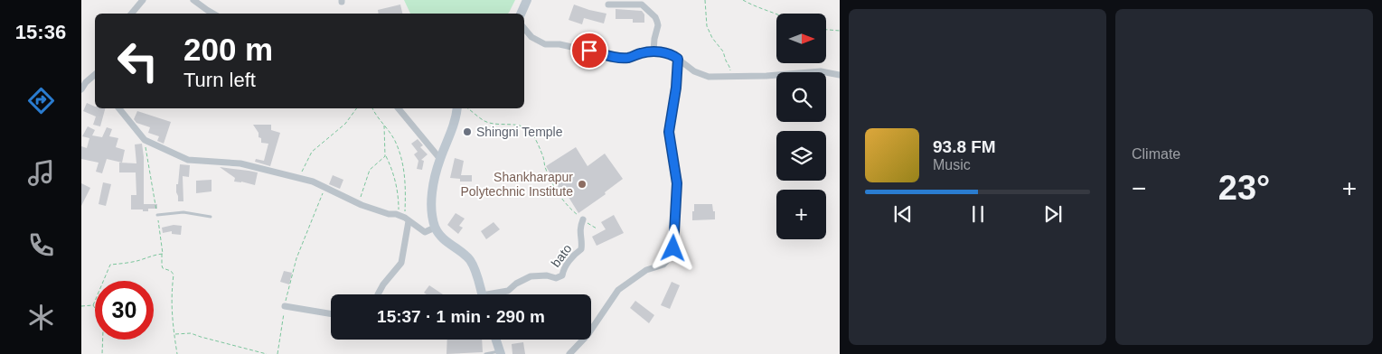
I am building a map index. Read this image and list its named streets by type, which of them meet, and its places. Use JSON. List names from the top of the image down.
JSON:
{
  "streets": {
    "street": ["bato"]
  },
  "places": ["Shingni Temple", "Shankharapur Polytechnic Institute"],
  "north": "right",
  "page": {
    "tabs": "15:36",
    "tile": "Climate",
    "map_buttons": "+",
    "turn": ["200 m", "Turn left"],
    "song": ["93.8 FM", "Music"],
    "heat": ["−", "23°", "+"],
    "limit": "30",
    "trip": "15:37 · 1 min · 290 m"
  }
}
